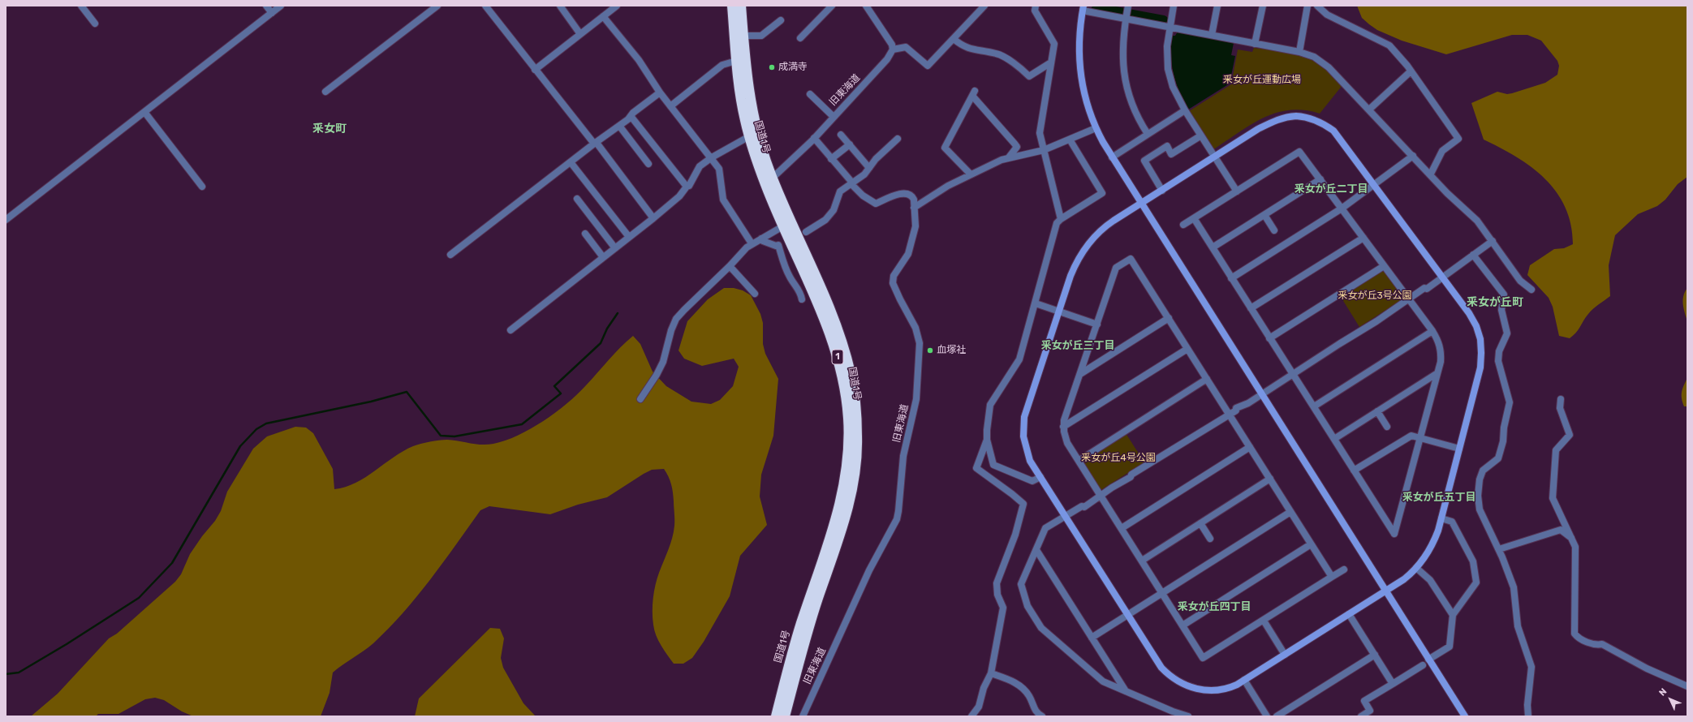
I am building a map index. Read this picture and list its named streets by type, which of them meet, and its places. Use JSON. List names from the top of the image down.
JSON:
{
  "streets": {
    "highway": ["国道1号", "1"],
    "street": ["旧東海道"]
  },
  "districts": [
    "釆女町",
    "釆女が丘二丁目",
    "釆女が丘町",
    "釆女が丘三丁目",
    "釆女が丘五丁目",
    "釆女が丘四丁目"
  ],
  "parks": ["釆女が丘運動広場", "釆女が丘3号公園", "釆女が丘4号公園"],
  "places": ["成満寺", "血塚社"],
  "north": "top left"
}
